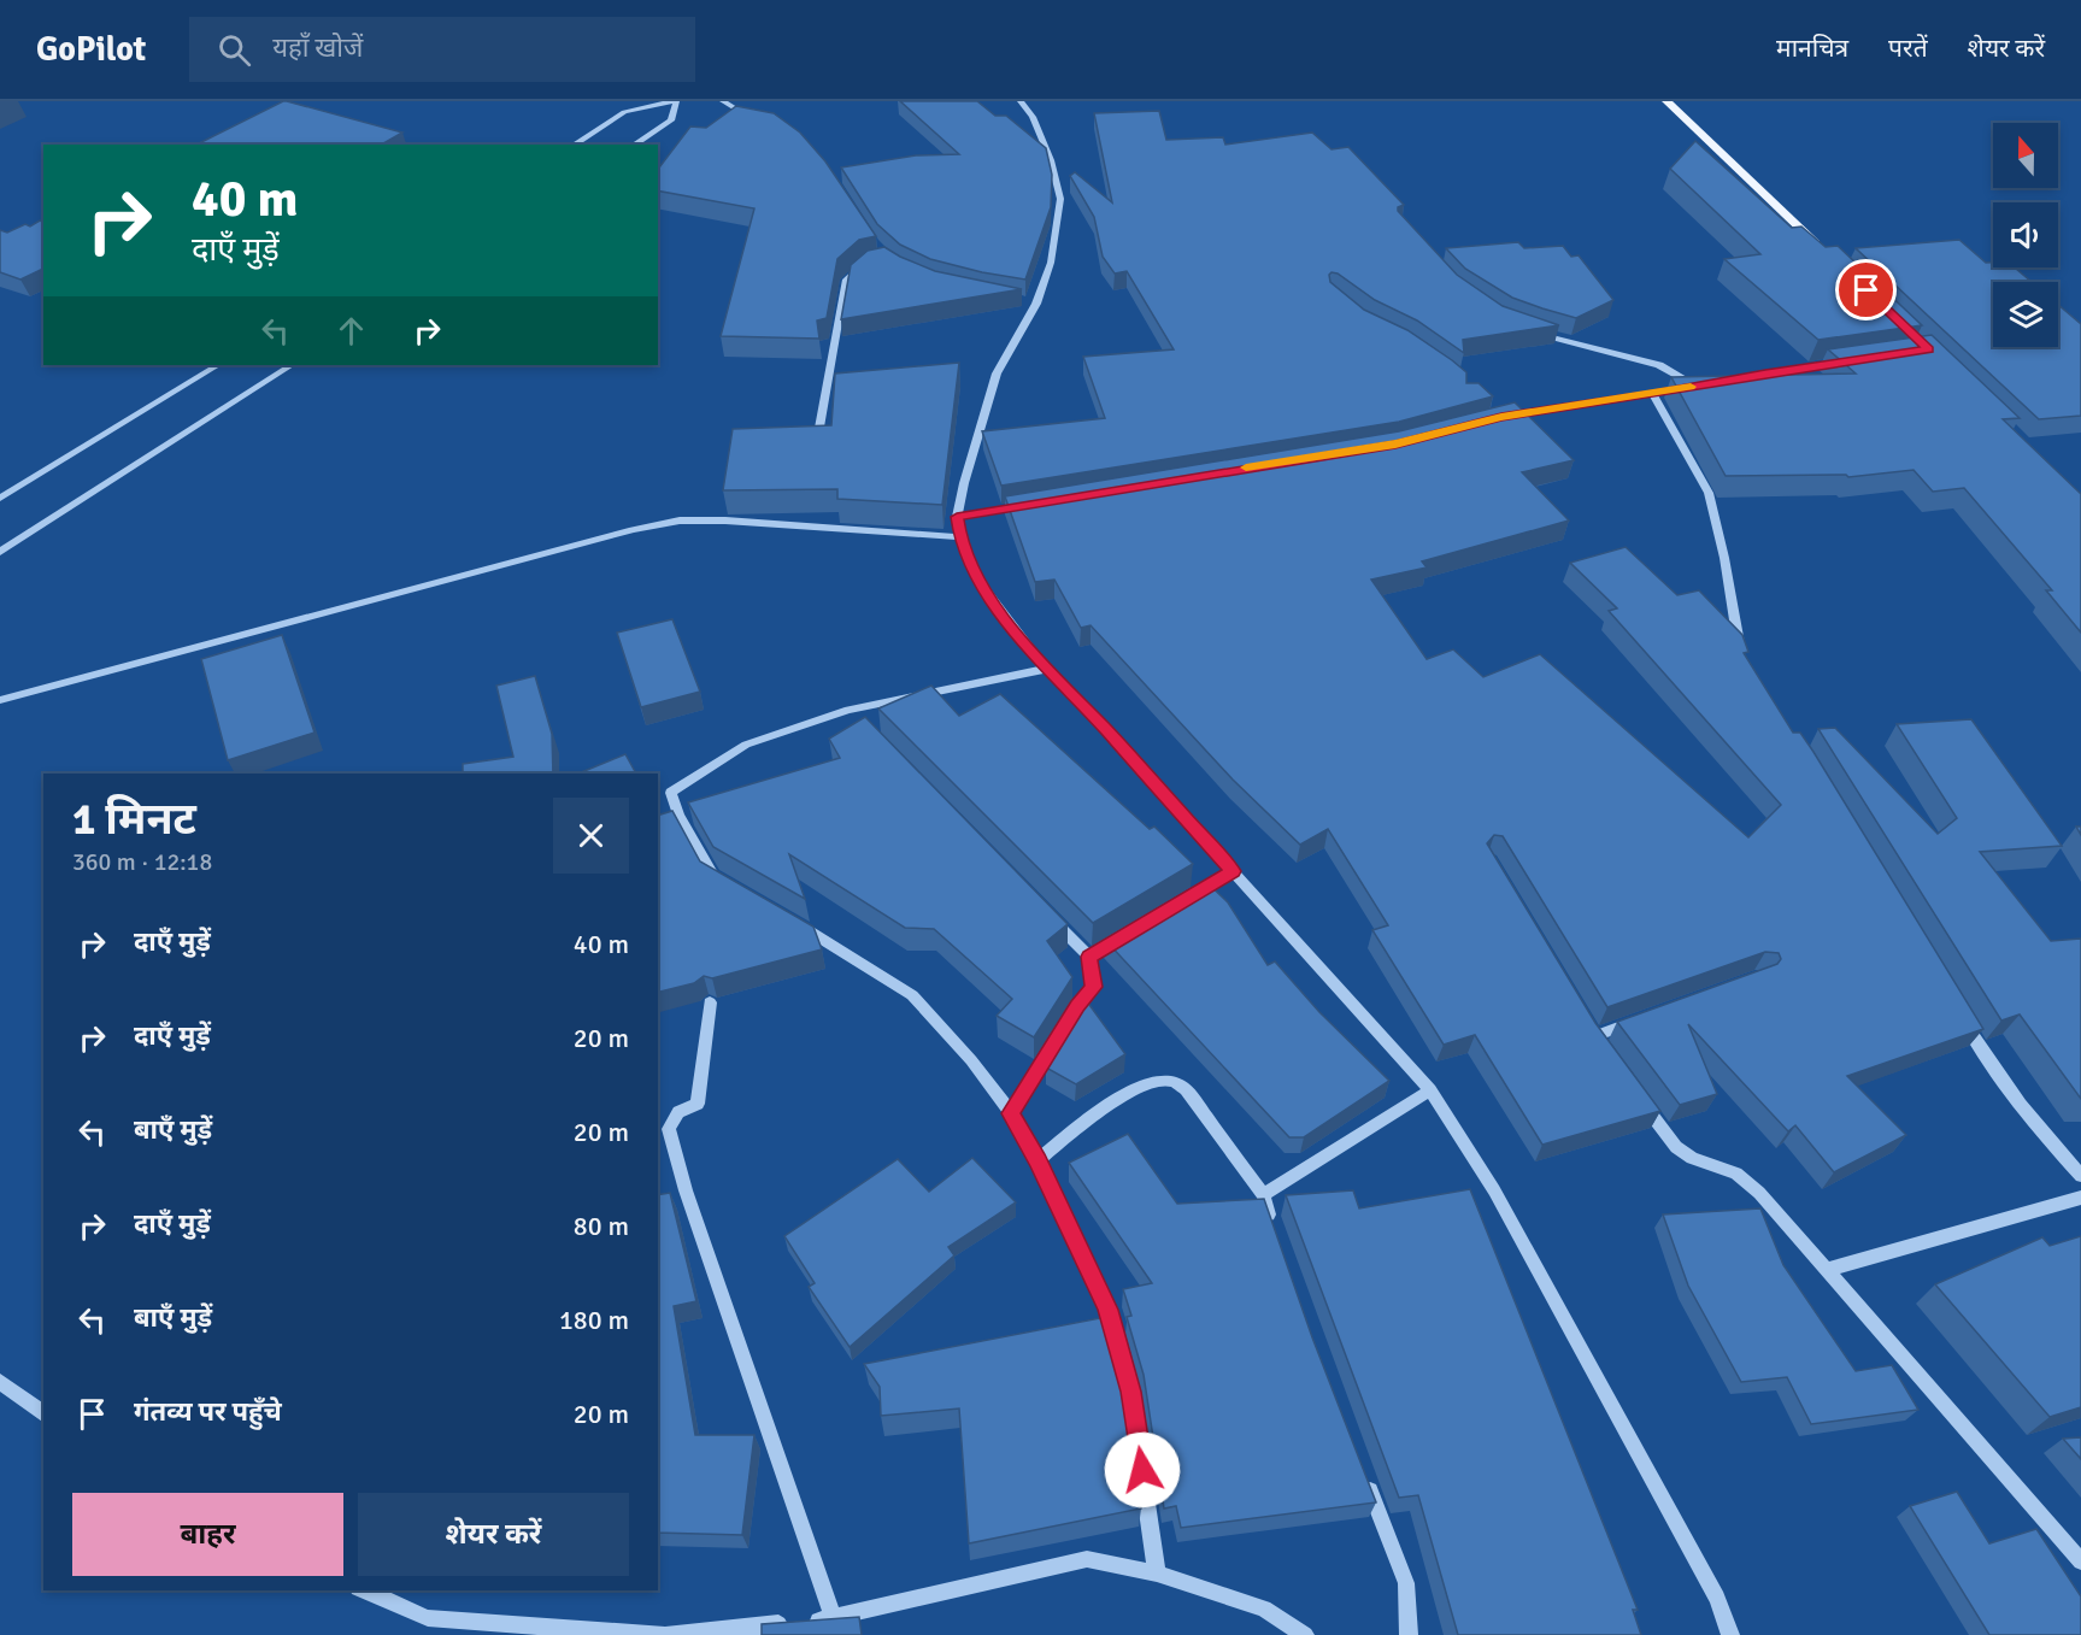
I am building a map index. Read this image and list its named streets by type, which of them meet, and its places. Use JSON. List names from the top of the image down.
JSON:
{
  "north": "top",
  "page": {
    "header": "GoPilot",
    "search": "यहाँ खोजें",
    "nav": ["मानचित्र", "परतें", "शेयर करें"],
    "turn": ["40 m", "दाएँ मुड़ें"],
    "heading": ["1 मिनट", "360 m · 12:18"],
    "list": [
      {
        "name": "दाएँ मुड़ें",
        "value": "40 m"
      },
      {
        "name": "दाएँ मुड़ें",
        "value": "20 m"
      },
      {
        "name": "बाएँ मुड़ें",
        "value": "20 m"
      },
      {
        "name": "दाएँ मुड़ें",
        "value": "80 m"
      },
      {
        "name": "बाएँ मुड़ें",
        "value": "180 m"
      },
      {
        "name": "गंतव्य पर पहुँचे",
        "value": "20 m"
      }
    ],
    "buttons": ["बाहर", "शेयर करें"]
  }
}
